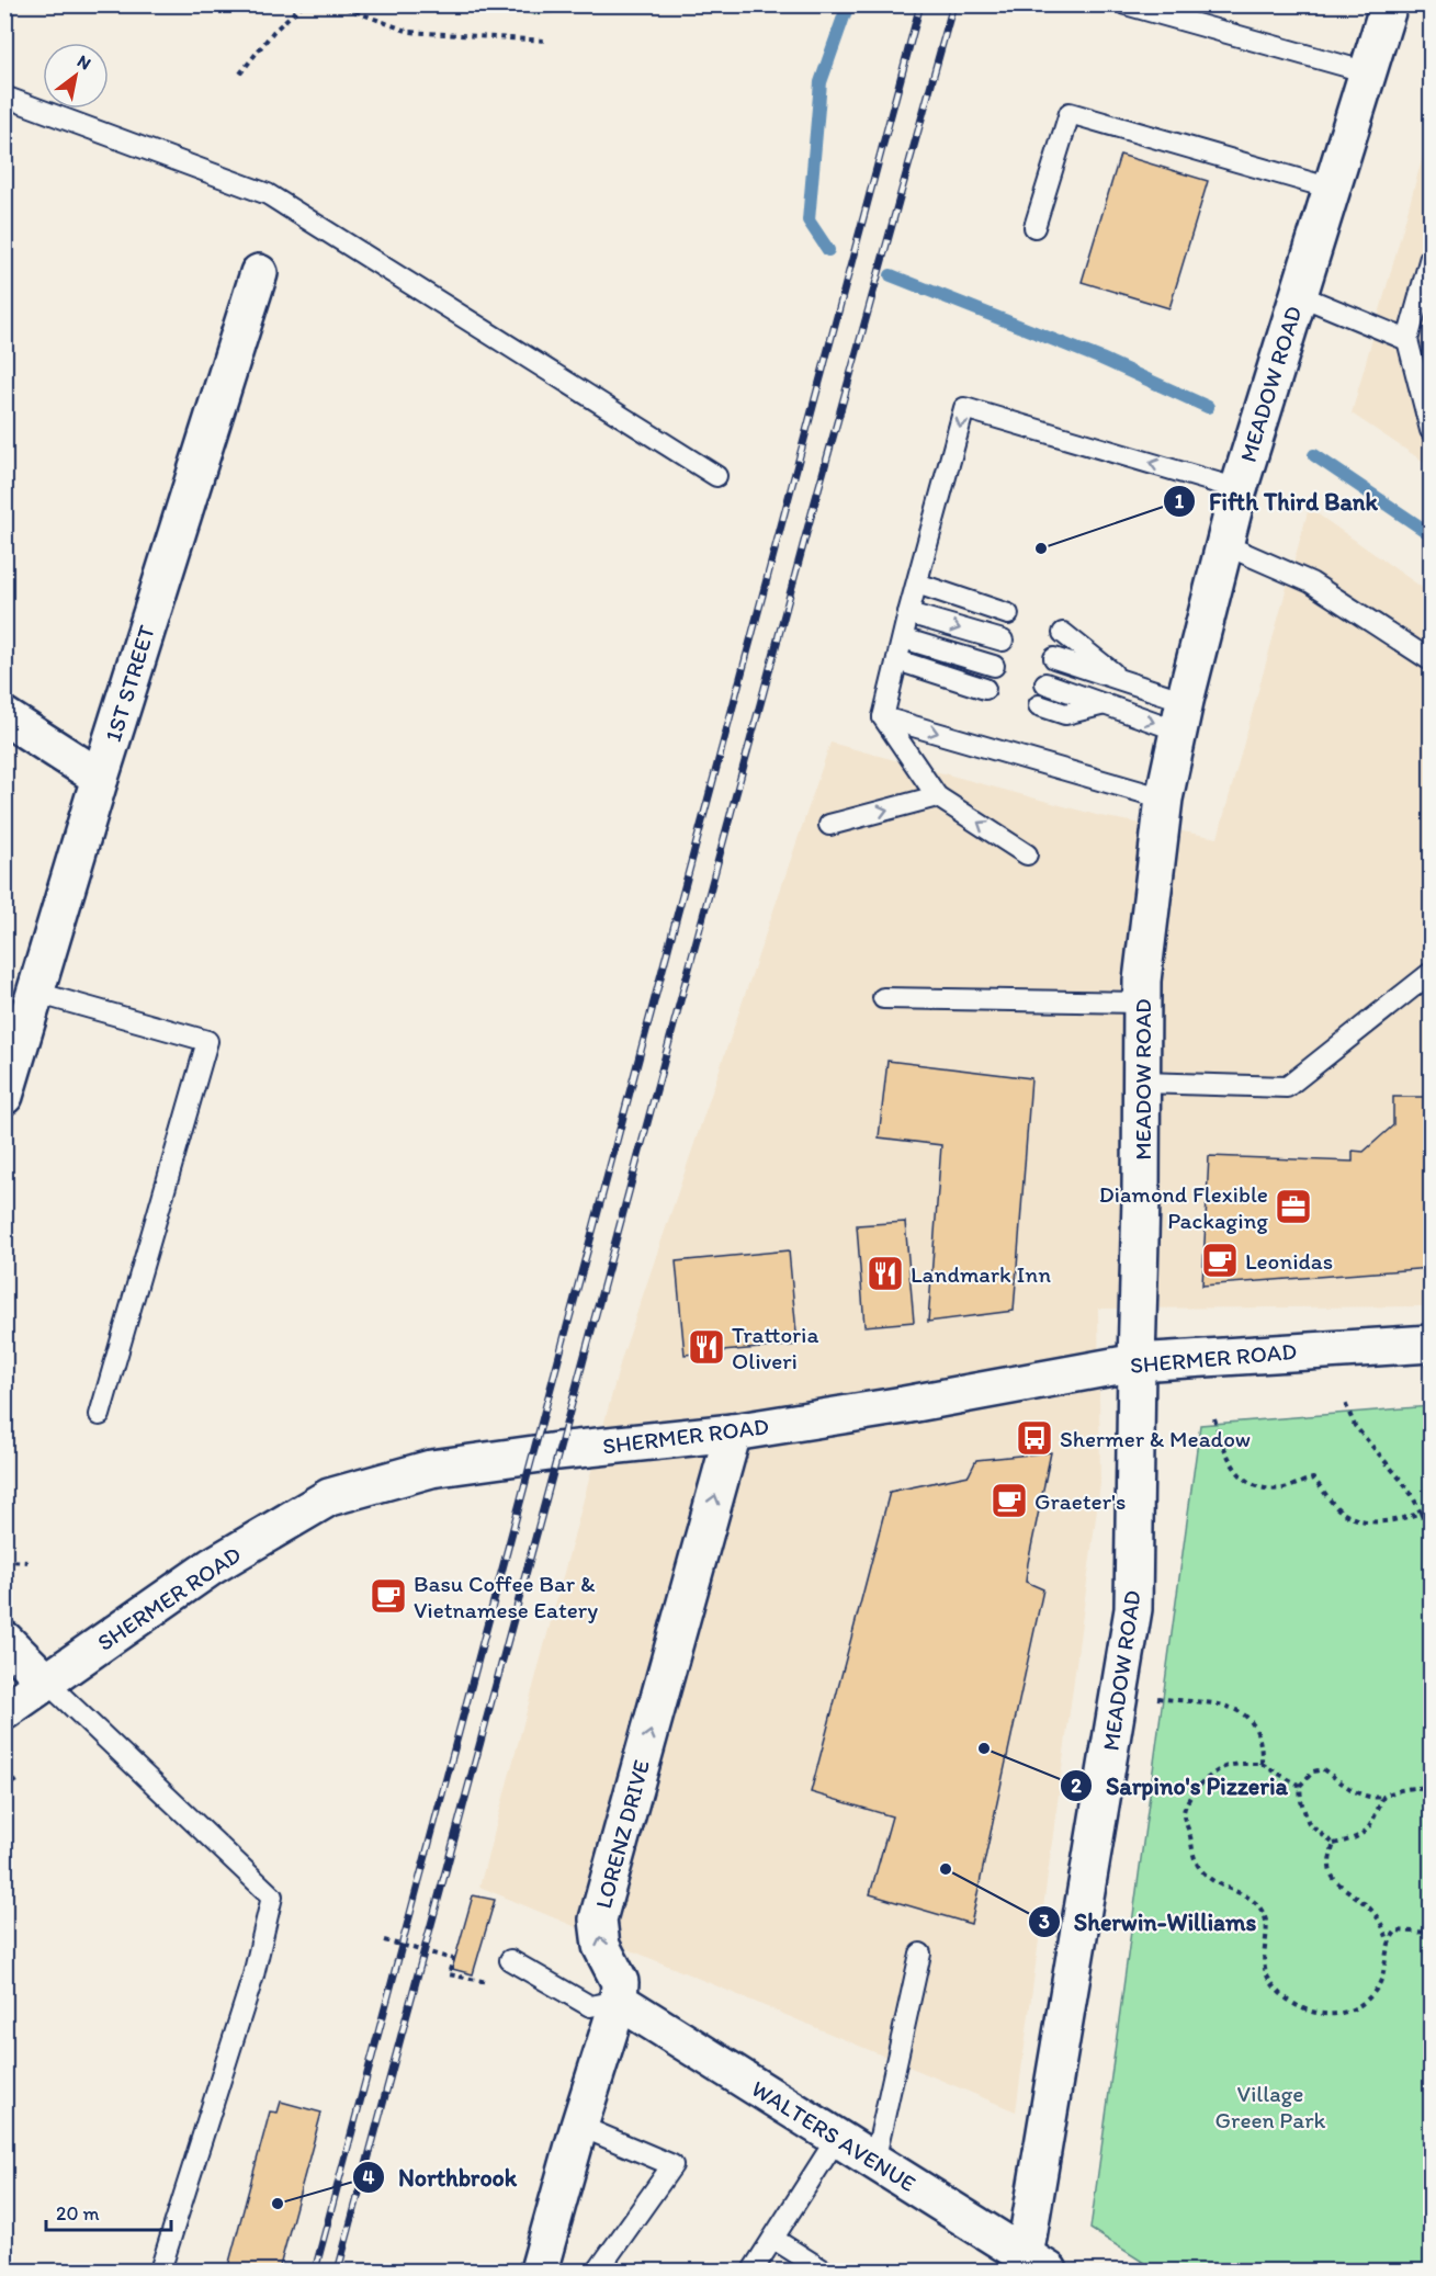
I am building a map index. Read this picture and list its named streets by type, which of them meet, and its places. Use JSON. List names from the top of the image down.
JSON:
{
  "streets": {
    "street": [
      "MEADOW ROAD",
      "1ST STREET",
      "SHERMER ROAD",
      "LORENZ DRIVE",
      "WALTERS AVENUE"
    ]
  },
  "crossings": [
    ["MEADOW ROAD", "SHERMER ROAD"],
    ["MEADOW ROAD", "WALTERS AVENUE"],
    ["SHERMER ROAD", "LORENZ DRIVE"],
    ["LORENZ DRIVE", "WALTERS AVENUE"]
  ],
  "one_way": ["LORENZ DRIVE"],
  "parks": ["Village Green Park"],
  "places": {
    "other": [
      "Fifth Third Bank",
      "Sarpino's Pizzeria",
      "Sherwin-Williams",
      "Northbrook"
    ],
    "office": ["Diamond Flexible Packaging"],
    "cafe": ["Leonidas", "Graeter's", "Basu Coffee Bar & Vietnamese Eatery"],
    "restaurant": ["Landmark Inn", "Trattoria Oliveri"],
    "bus stop": ["Shermer & Meadow"]
  },
  "scale_bar": "20 m",
  "north": "top right"
}
